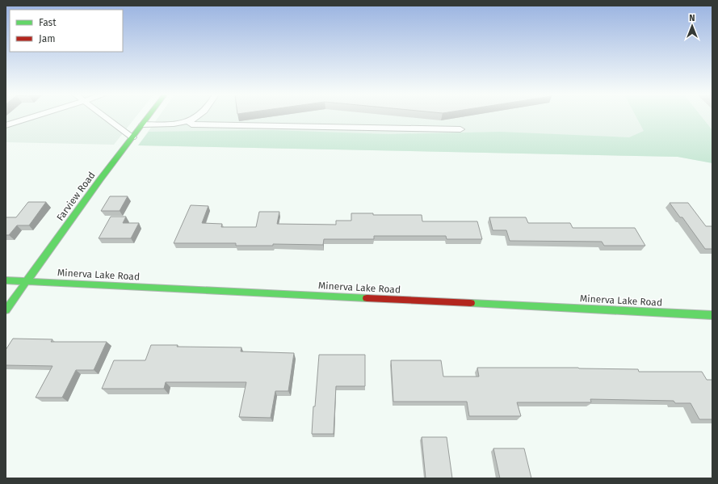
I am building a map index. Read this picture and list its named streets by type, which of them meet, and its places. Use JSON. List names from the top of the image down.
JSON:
{
  "streets": {
    "street": ["Farview Road", "Minerva Lake Road"]
  },
  "crossings": [
    ["Farview Road", "Minerva Lake Road"]
  ],
  "legend": ["Fast", "Jam"],
  "north": "top"
}
